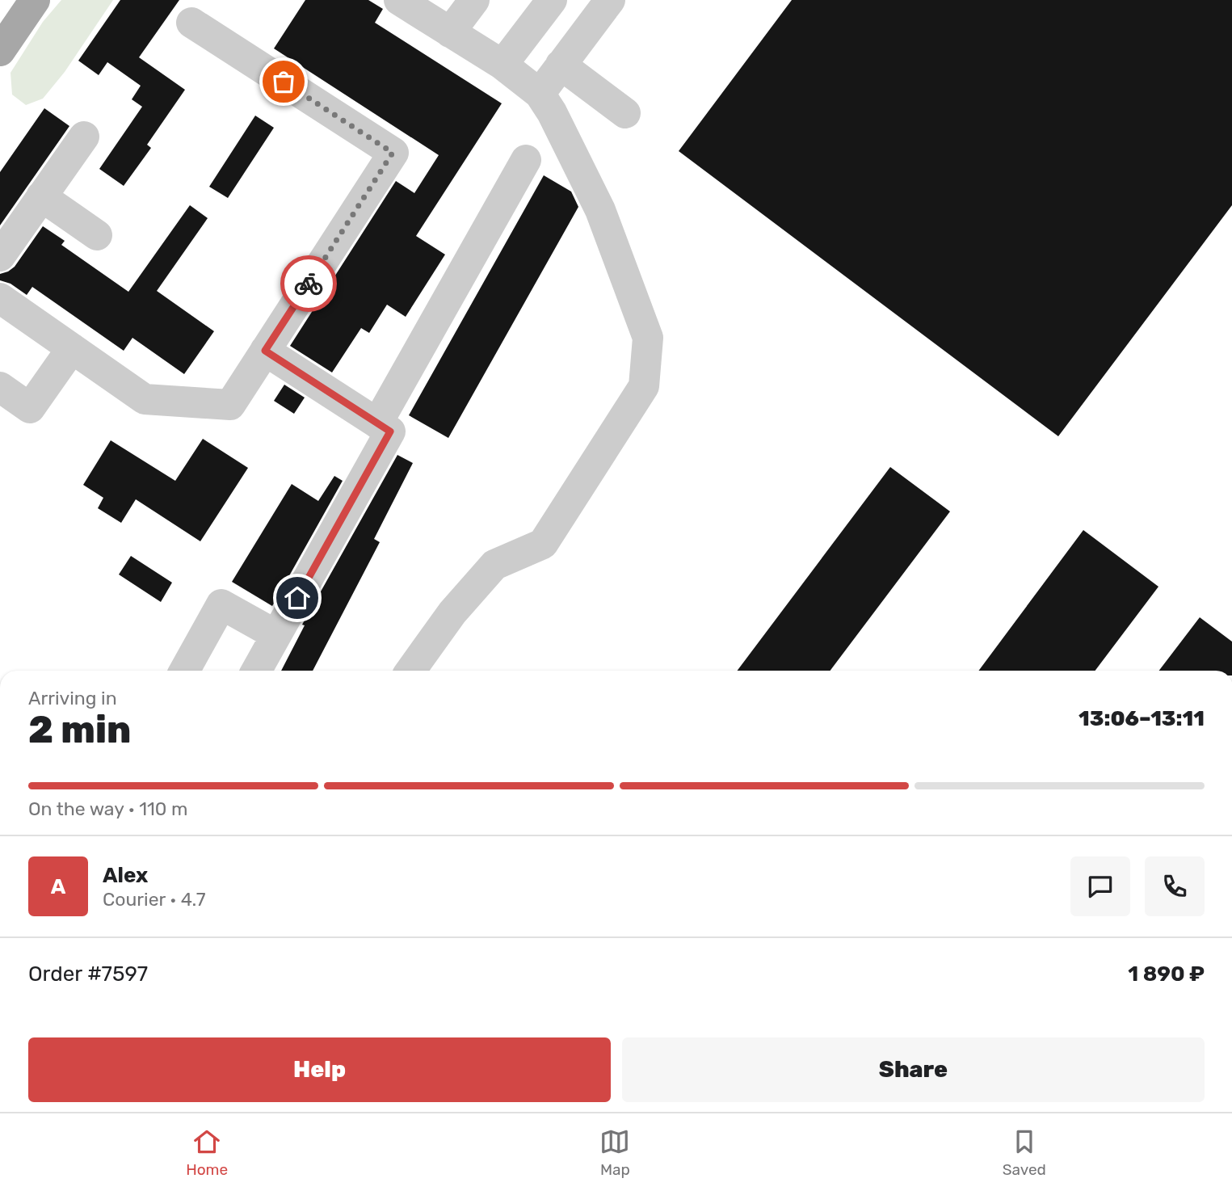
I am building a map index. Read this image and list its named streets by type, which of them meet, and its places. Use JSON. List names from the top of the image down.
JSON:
{
  "page": {
    "heading": ["2 min", "Arriving in", "13:06–13:11"],
    "panel": [
      "Alex",
      "Courier · 4.7",
      "Order #7597",
      "1 890 ₽"
    ],
    "bar": "On the way · 110 m",
    "round": "A",
    "buttons": ["Help", "Share"],
    "tabs": ["Home", "Map", "Saved"]
  }
}
